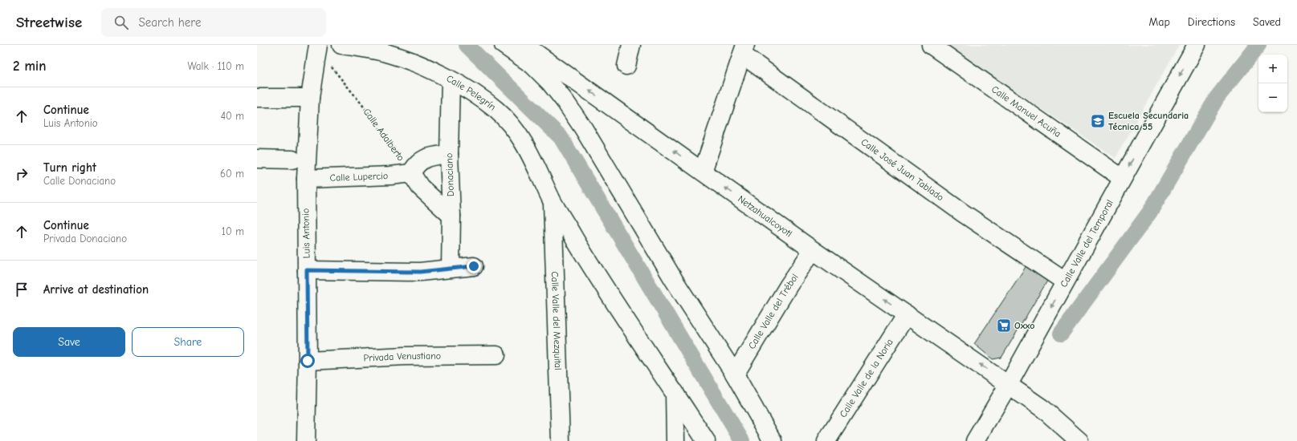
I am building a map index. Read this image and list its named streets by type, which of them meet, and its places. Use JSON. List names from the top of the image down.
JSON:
{
  "streets": {
    "street": [
      "Calle Pelegrín",
      "Calle Manuel Acuña",
      "Calle José Juan Tablado",
      "Donaciano",
      "Calle Lupercio",
      "Netzahualcoyotl",
      "Luis Antonio",
      "Calle Valle del Temporal",
      "Calle Valle del Trébol",
      "Calle Valle del Mezquital",
      "Privada Venustiano",
      "Calle Valle de la Noria"
    ],
    "path": ["Calle Adalberto"]
  },
  "crossings": [
    ["Calle Pelegrín", "Donaciano"],
    ["Calle Pelegrín", "Calle Valle del Mezquital"],
    ["Calle Manuel Acuña", "Calle Valle del Temporal"],
    ["Calle Adalberto", "Calle Lupercio"],
    ["Calle Adalberto", "Luis Antonio"],
    ["Calle José Juan Tablado", "Calle Valle del Temporal"],
    ["Calle Lupercio", "Luis Antonio"],
    ["Netzahualcoyotl", "Calle Valle del Temporal"],
    ["Netzahualcoyotl", "Calle Valle del Trébol"],
    ["Netzahualcoyotl", "Calle Valle de la Noria"],
    ["Luis Antonio", "Privada Venustiano"]
  ],
  "one_way": ["Calle Valle del Temporal"],
  "places": {
    "school or university": ["Escuela Secundaria Técnica 55"],
    "supermarket": ["Oxxo"]
  },
  "page": {
    "header": "Streetwise",
    "search": "Search here",
    "nav": ["Map", "Directions", "Saved"],
    "heading": ["2 min", "Walk · 110 m"],
    "map_buttons": ["+", "−"],
    "list": [
      ["Continue", "Luis Antonio", "40 m"],
      ["Turn right", "Calle Donaciano", "60 m"],
      ["Continue", "Privada Donaciano", "10 m"],
      "Arrive at destination"
    ],
    "buttons": ["Save", "Share"]
  }
}
